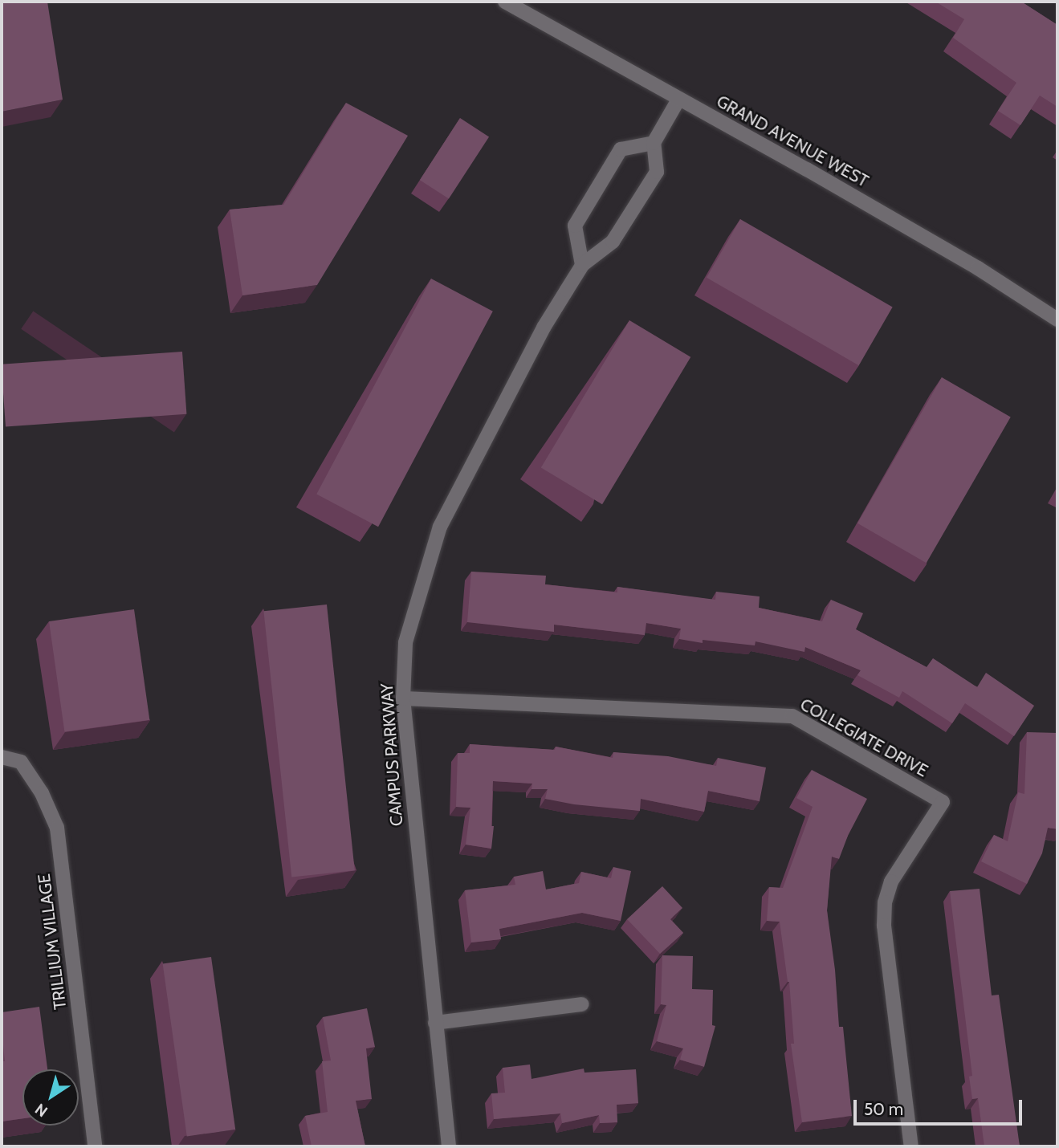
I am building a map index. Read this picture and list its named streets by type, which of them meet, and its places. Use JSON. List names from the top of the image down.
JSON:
{
  "streets": {
    "street": [
      "GRAND AVENUE WEST",
      "COLLEGIATE DRIVE",
      "CAMPUS PARKWAY",
      "TRILLIUM VILLAGE"
    ]
  },
  "crossings": [
    ["COLLEGIATE DRIVE", "CAMPUS PARKWAY"]
  ],
  "scale_bar": "50 m",
  "north": "bottom left"
}
